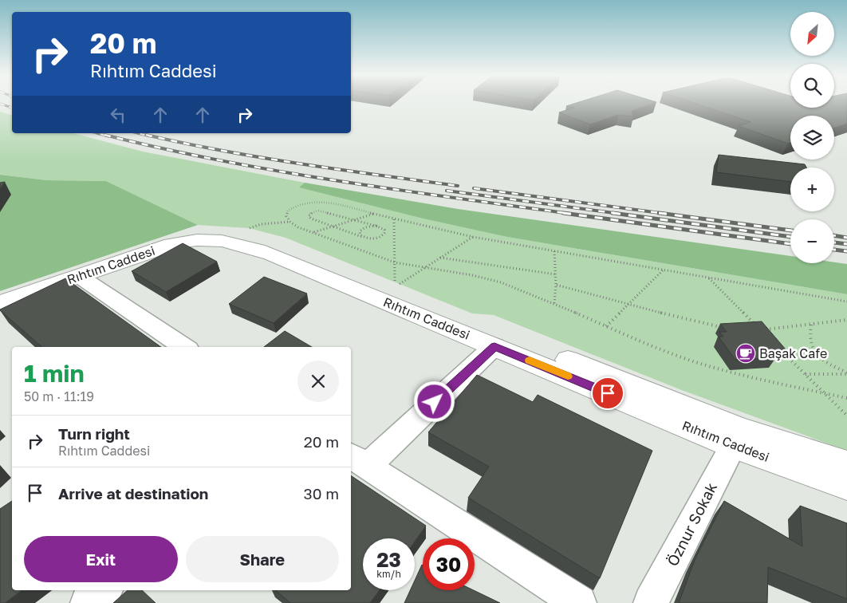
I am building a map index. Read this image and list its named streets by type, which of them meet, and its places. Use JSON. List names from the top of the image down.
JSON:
{
  "streets": {
    "main road": ["Rıhtım Caddesi"],
    "street": ["Öznur Sokak"]
  },
  "crossings": [
    ["Rıhtım Caddesi", "Öznur Sokak"]
  ],
  "places": {
    "cafe": ["Başak Cafe"]
  },
  "north": "bottom left",
  "page": {
    "map_buttons": ["+", "−"],
    "turn": ["20 m", "Rıhtım Caddesi"],
    "heading": ["1 min", "50 m · 11:19"],
    "list": [
      {
        "name": "Turn right",
        "note": "Rıhtım Caddesi",
        "value": "20 m"
      },
      {
        "name": "Arrive at destination",
        "value": "30 m"
      }
    ],
    "buttons": ["Exit", "Share"],
    "speed": "23 km/h",
    "limit": "30"
  }
}
